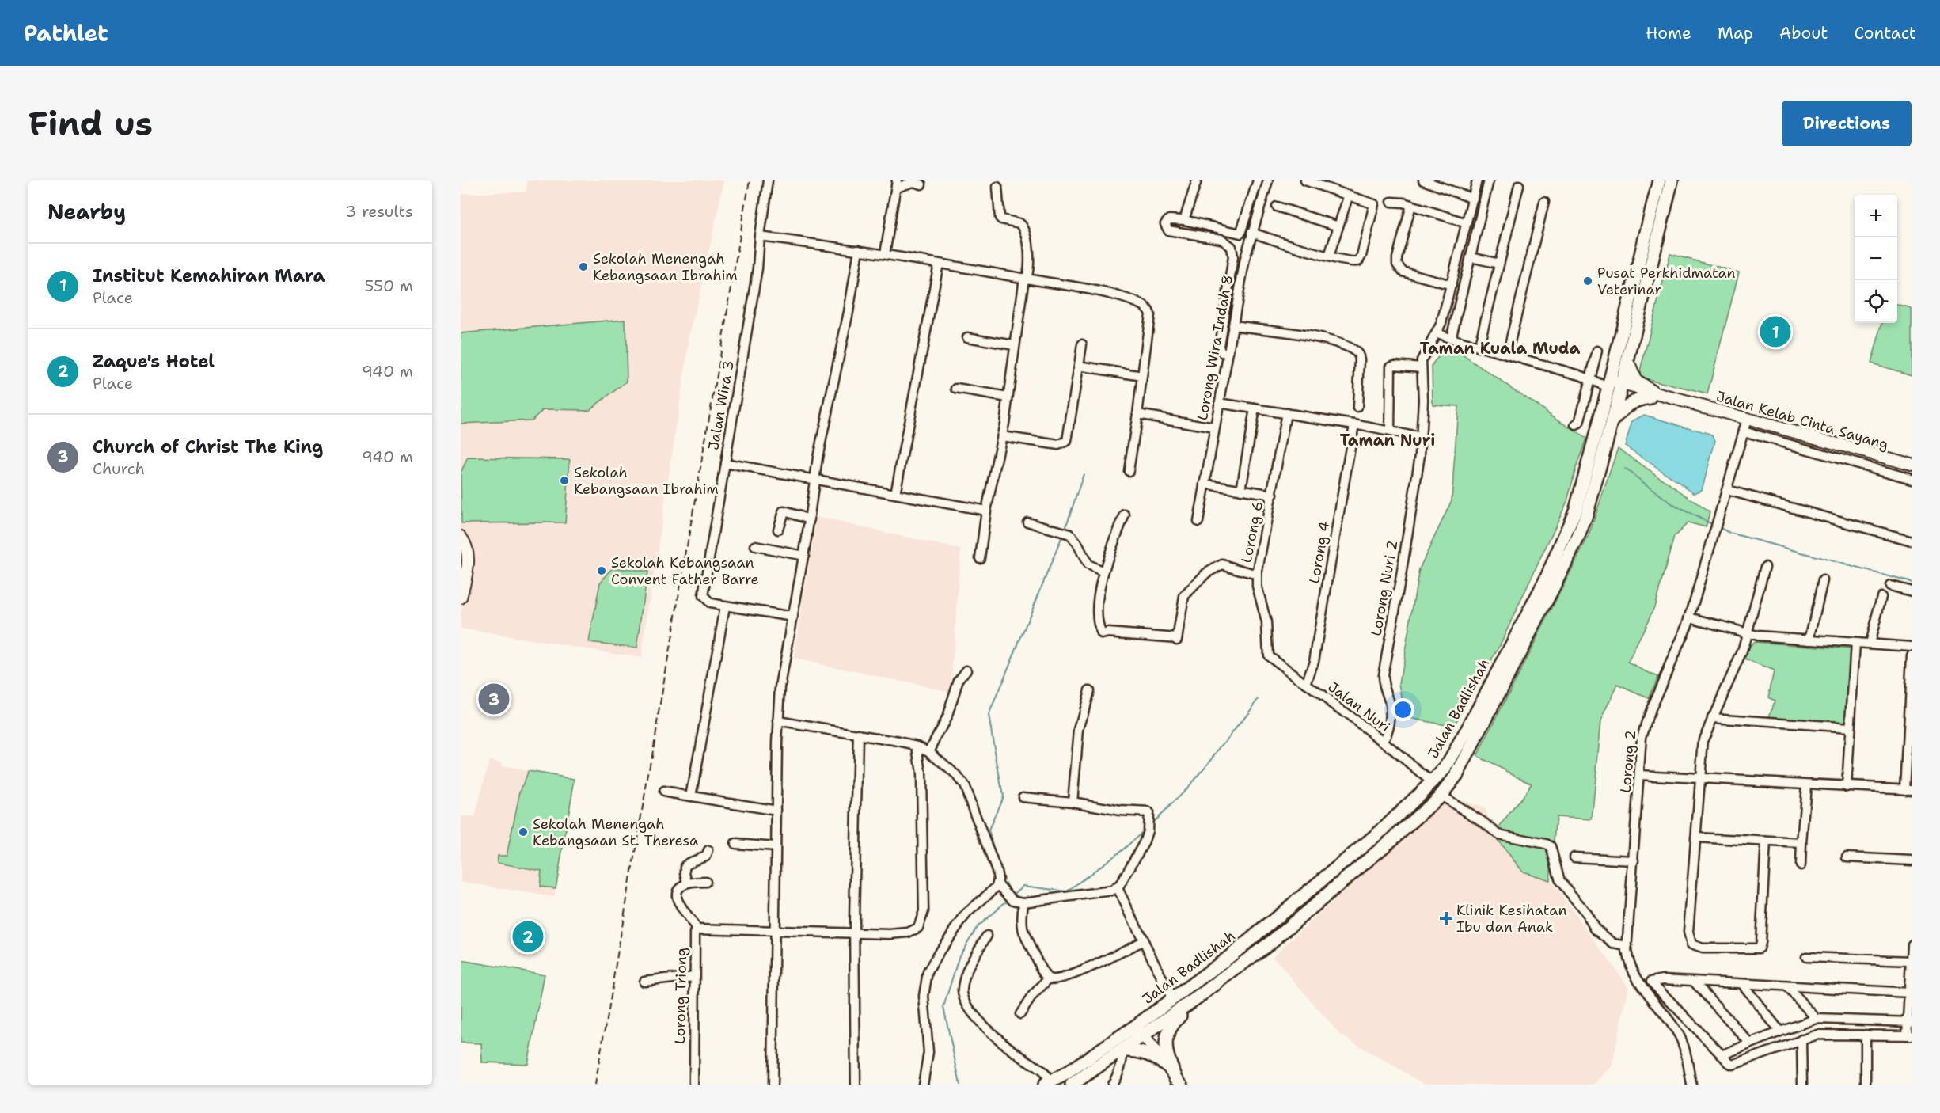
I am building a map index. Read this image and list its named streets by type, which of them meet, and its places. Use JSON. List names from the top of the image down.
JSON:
{
  "streets": {
    "main road": ["Jalan Kelab Cinta Sayang", "Jalan Badlishah"],
    "street": [
      "Lorong Wira Indah 8",
      "Jalan Wira 3",
      "Lorong 6",
      "Lorong 4",
      "Lorong Nuri 2",
      "Jalan Nuri",
      "Lorong 2",
      "Lorong Triong"
    ]
  },
  "crossings": [
    ["Jalan Kelab Cinta Sayang", "Jalan Badlishah"],
    ["Jalan Kelab Cinta Sayang", "Lorong 2"],
    ["Lorong 6", "Jalan Nuri"],
    ["Lorong 4", "Jalan Nuri"],
    ["Lorong Nuri 2", "Jalan Nuri"],
    ["Jalan Nuri", "Jalan Badlishah"]
  ],
  "districts": ["Taman Kuala Muda", "Taman Nuri"],
  "places": {
    "other": [
      "Sekolah Menengah Kebangsaan Ibrahim",
      "Pusat Perkhidmatan Veterinar",
      "Sekolah Kebangsaan Ibrahim",
      "Sekolah Kebangsaan Convent Father Barre",
      "Sekolah Menengah Kebangsaan St. Theresa"
    ],
    "health": ["Klinik Kesihatan Ibu dan Anak"]
  },
  "page": {
    "header": "Pathlet",
    "nav": [
      "Home",
      "Map",
      "About",
      "Contact"
    ],
    "buttons": "Directions",
    "title": "Find us",
    "heading": ["Nearby", "3 results"],
    "map_buttons": ["+", "−"],
    "list": [
      {
        "mark": "1",
        "name": "Institut Kemahiran Mara",
        "note": "Place",
        "value": "550 m"
      },
      {
        "mark": "2",
        "name": "Zaque's Hotel",
        "note": "Place",
        "value": "940 m"
      },
      {
        "mark": "3",
        "name": "Church of Christ The King",
        "note": "Church",
        "value": "940 m"
      }
    ],
    "pins": ["1", "3", "2"]
  }
}
